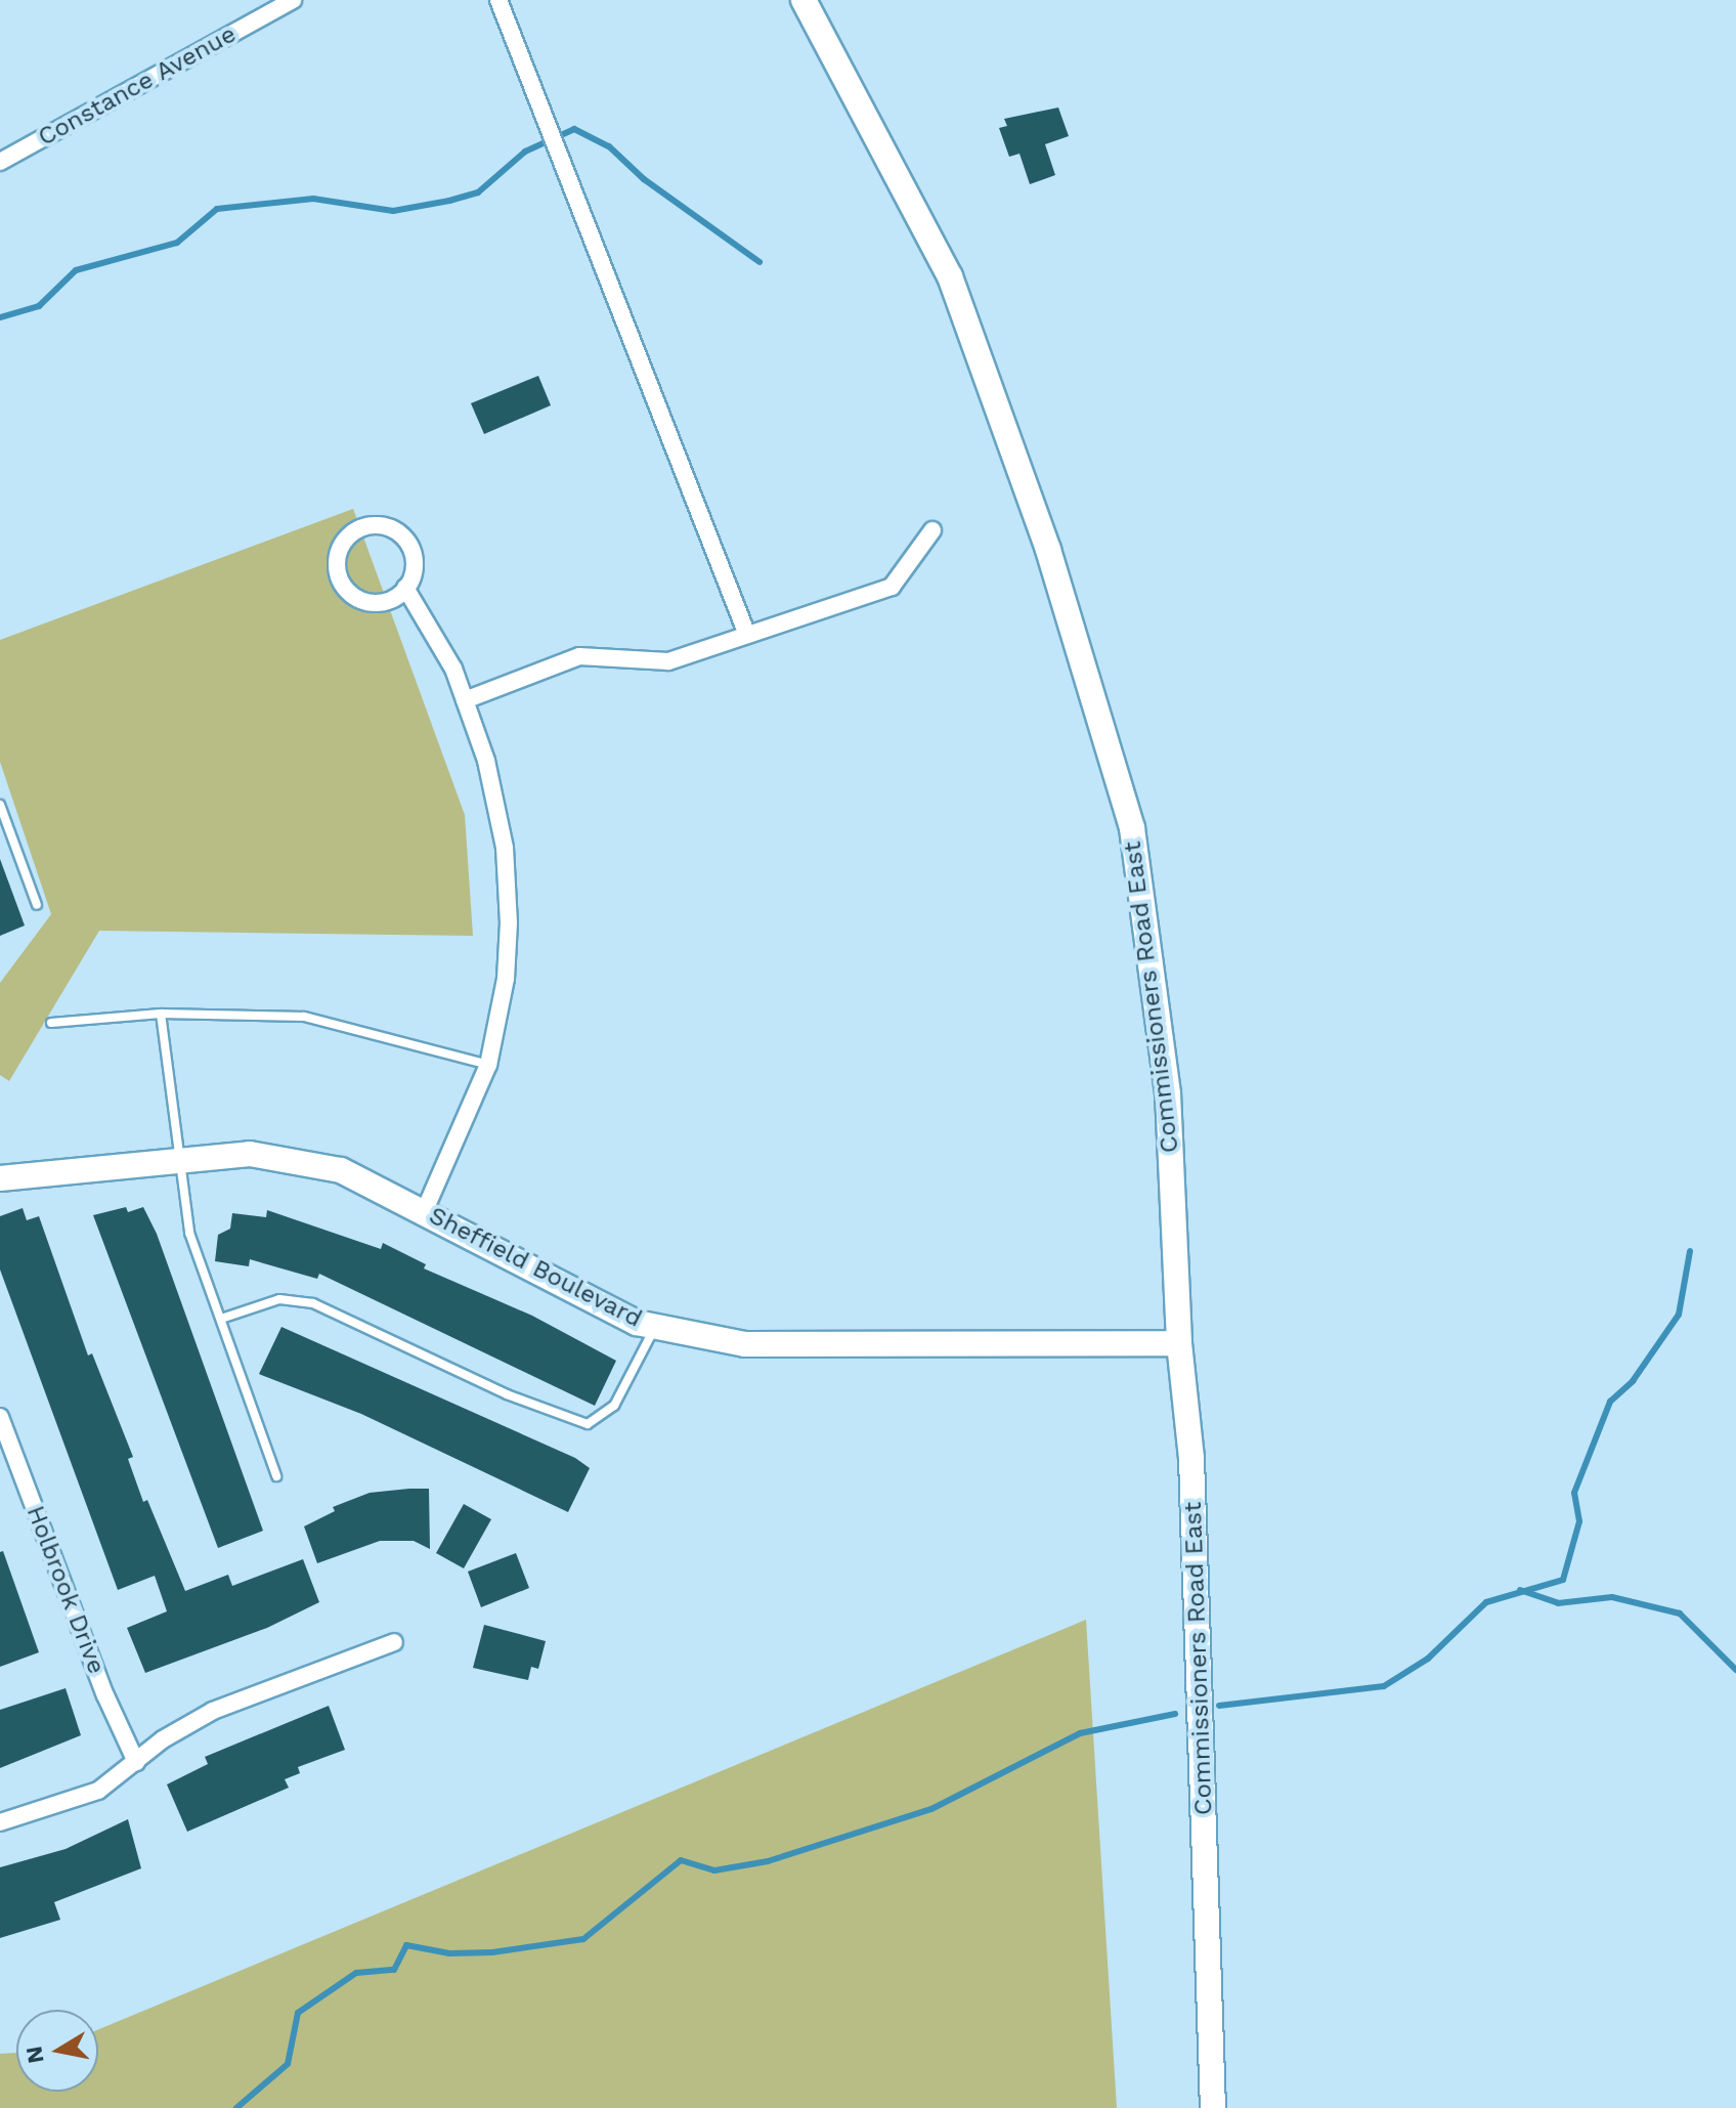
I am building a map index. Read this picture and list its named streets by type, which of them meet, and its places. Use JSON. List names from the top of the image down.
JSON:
{
  "streets": {
    "main road": ["Commissioners Road East", "Sheffield Boulevard"],
    "street": ["Constance Avenue", "Holbrook Drive"]
  },
  "crossings": [
    ["Commissioners Road East", "Sheffield Boulevard"]
  ],
  "north": "left"
}
